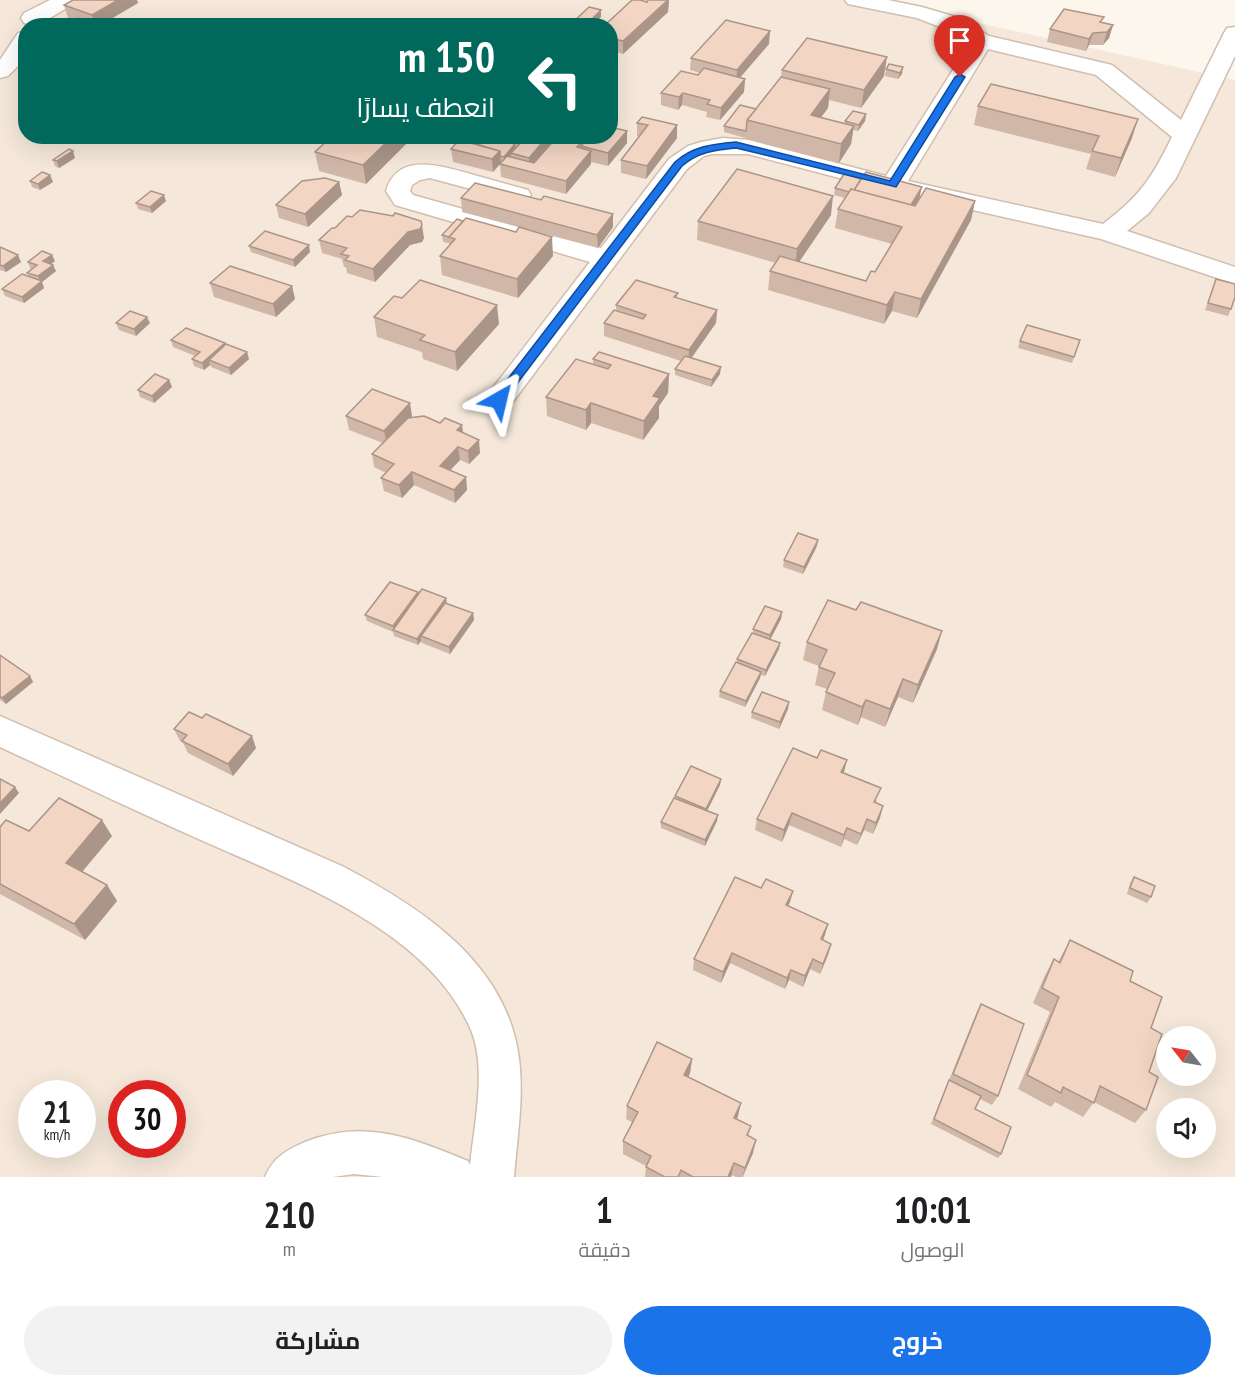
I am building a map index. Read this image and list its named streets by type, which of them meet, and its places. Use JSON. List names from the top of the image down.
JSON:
{
  "north": "top left",
  "page": {
    "turn": ["150 m", "انعطف يسارًا"],
    "speed": "21 km/h",
    "limit": "30",
    "eta": [
      "10:01",
      "الوصول",
      "1",
      "دقيقة",
      "210",
      "m"
    ],
    "buttons": ["خروج", "مشاركة"]
  }
}
